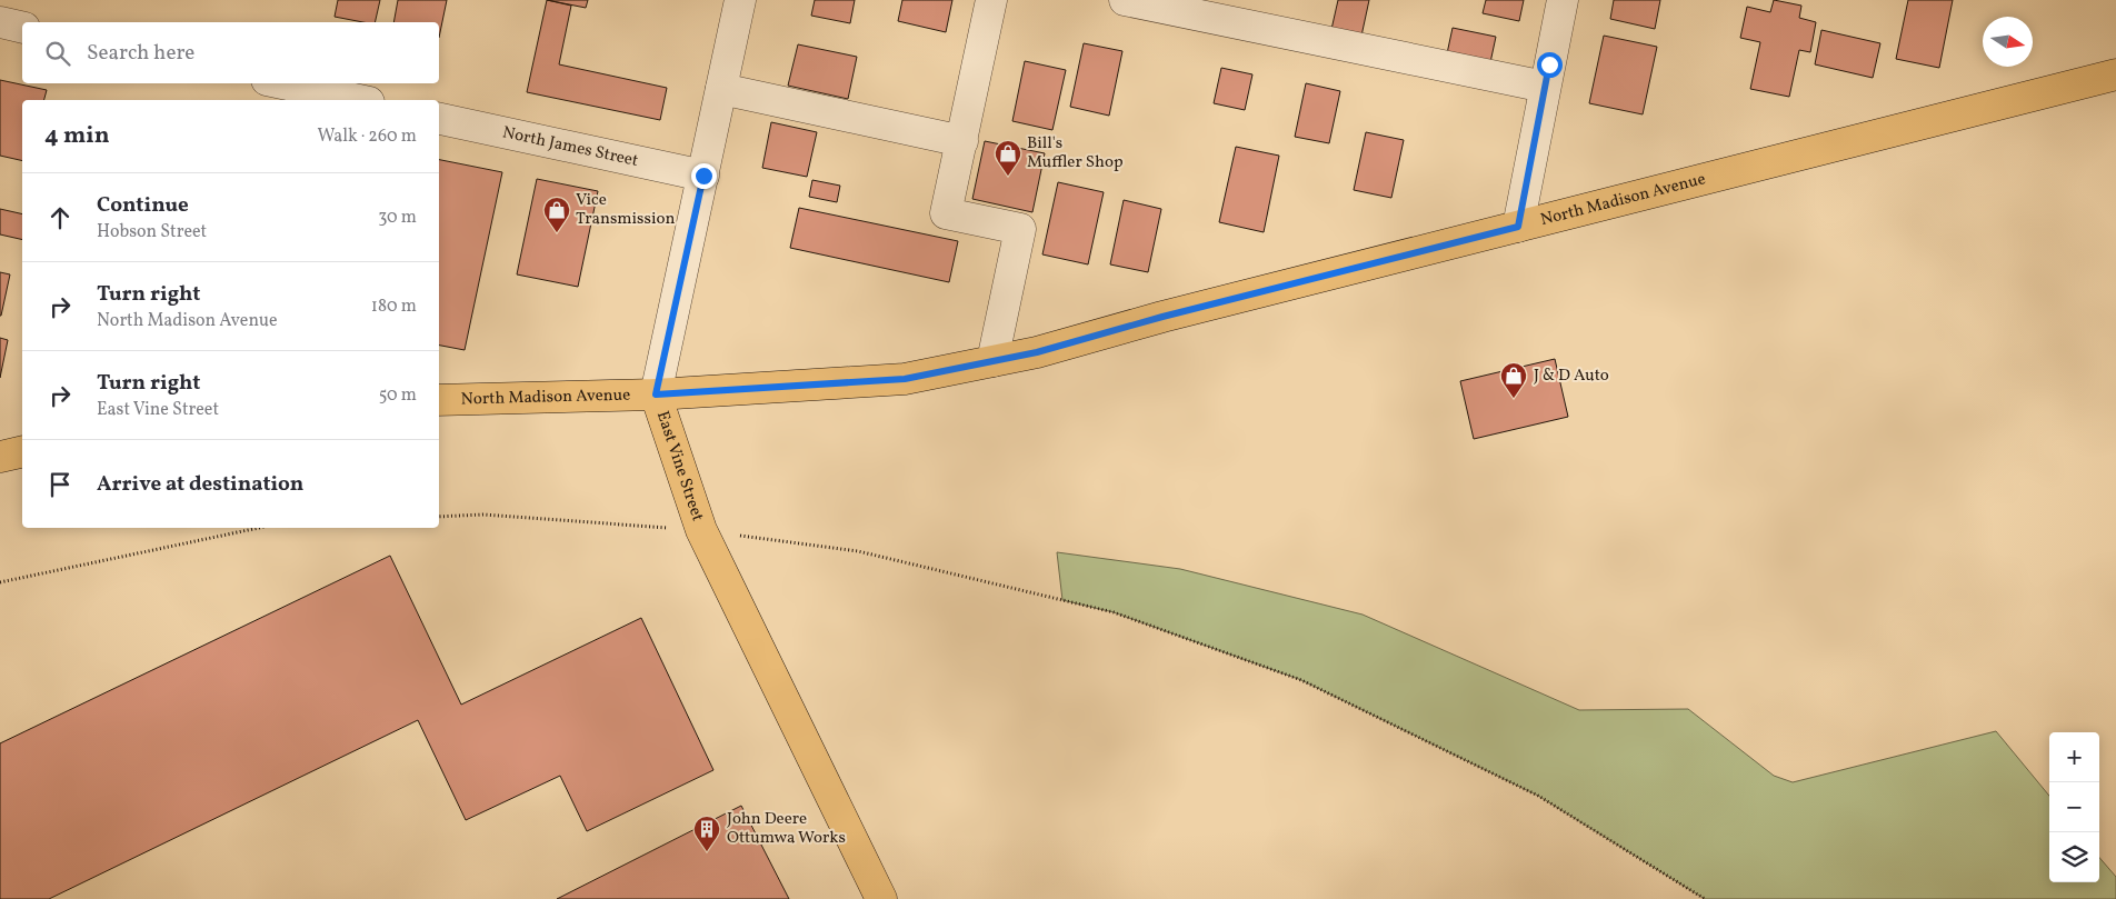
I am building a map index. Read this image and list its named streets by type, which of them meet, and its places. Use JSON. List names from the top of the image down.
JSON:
{
  "streets": {
    "main road": ["North Madison Avenue", "East Vine Street"],
    "street": ["North James Street"]
  },
  "crossings": [
    ["North James Street", "East Vine Street"],
    ["North Madison Avenue", "East Vine Street"]
  ],
  "places": {
    "shop": ["Bill's Muffler Shop", "Vice Transmission", "J & D Auto"],
    "building": ["John Deere Ottumwa Works"]
  },
  "north": "right",
  "page": {
    "search": "Search here",
    "heading": ["4 min", "Walk · 260 m"],
    "list": [
      ["Continue", "Hobson Street", "30 m"],
      ["Turn right", "North Madison Avenue", "180 m"],
      ["Turn right", "East Vine Street", "50 m"],
      "Arrive at destination"
    ],
    "map_buttons": ["+", "−"]
  }
}
